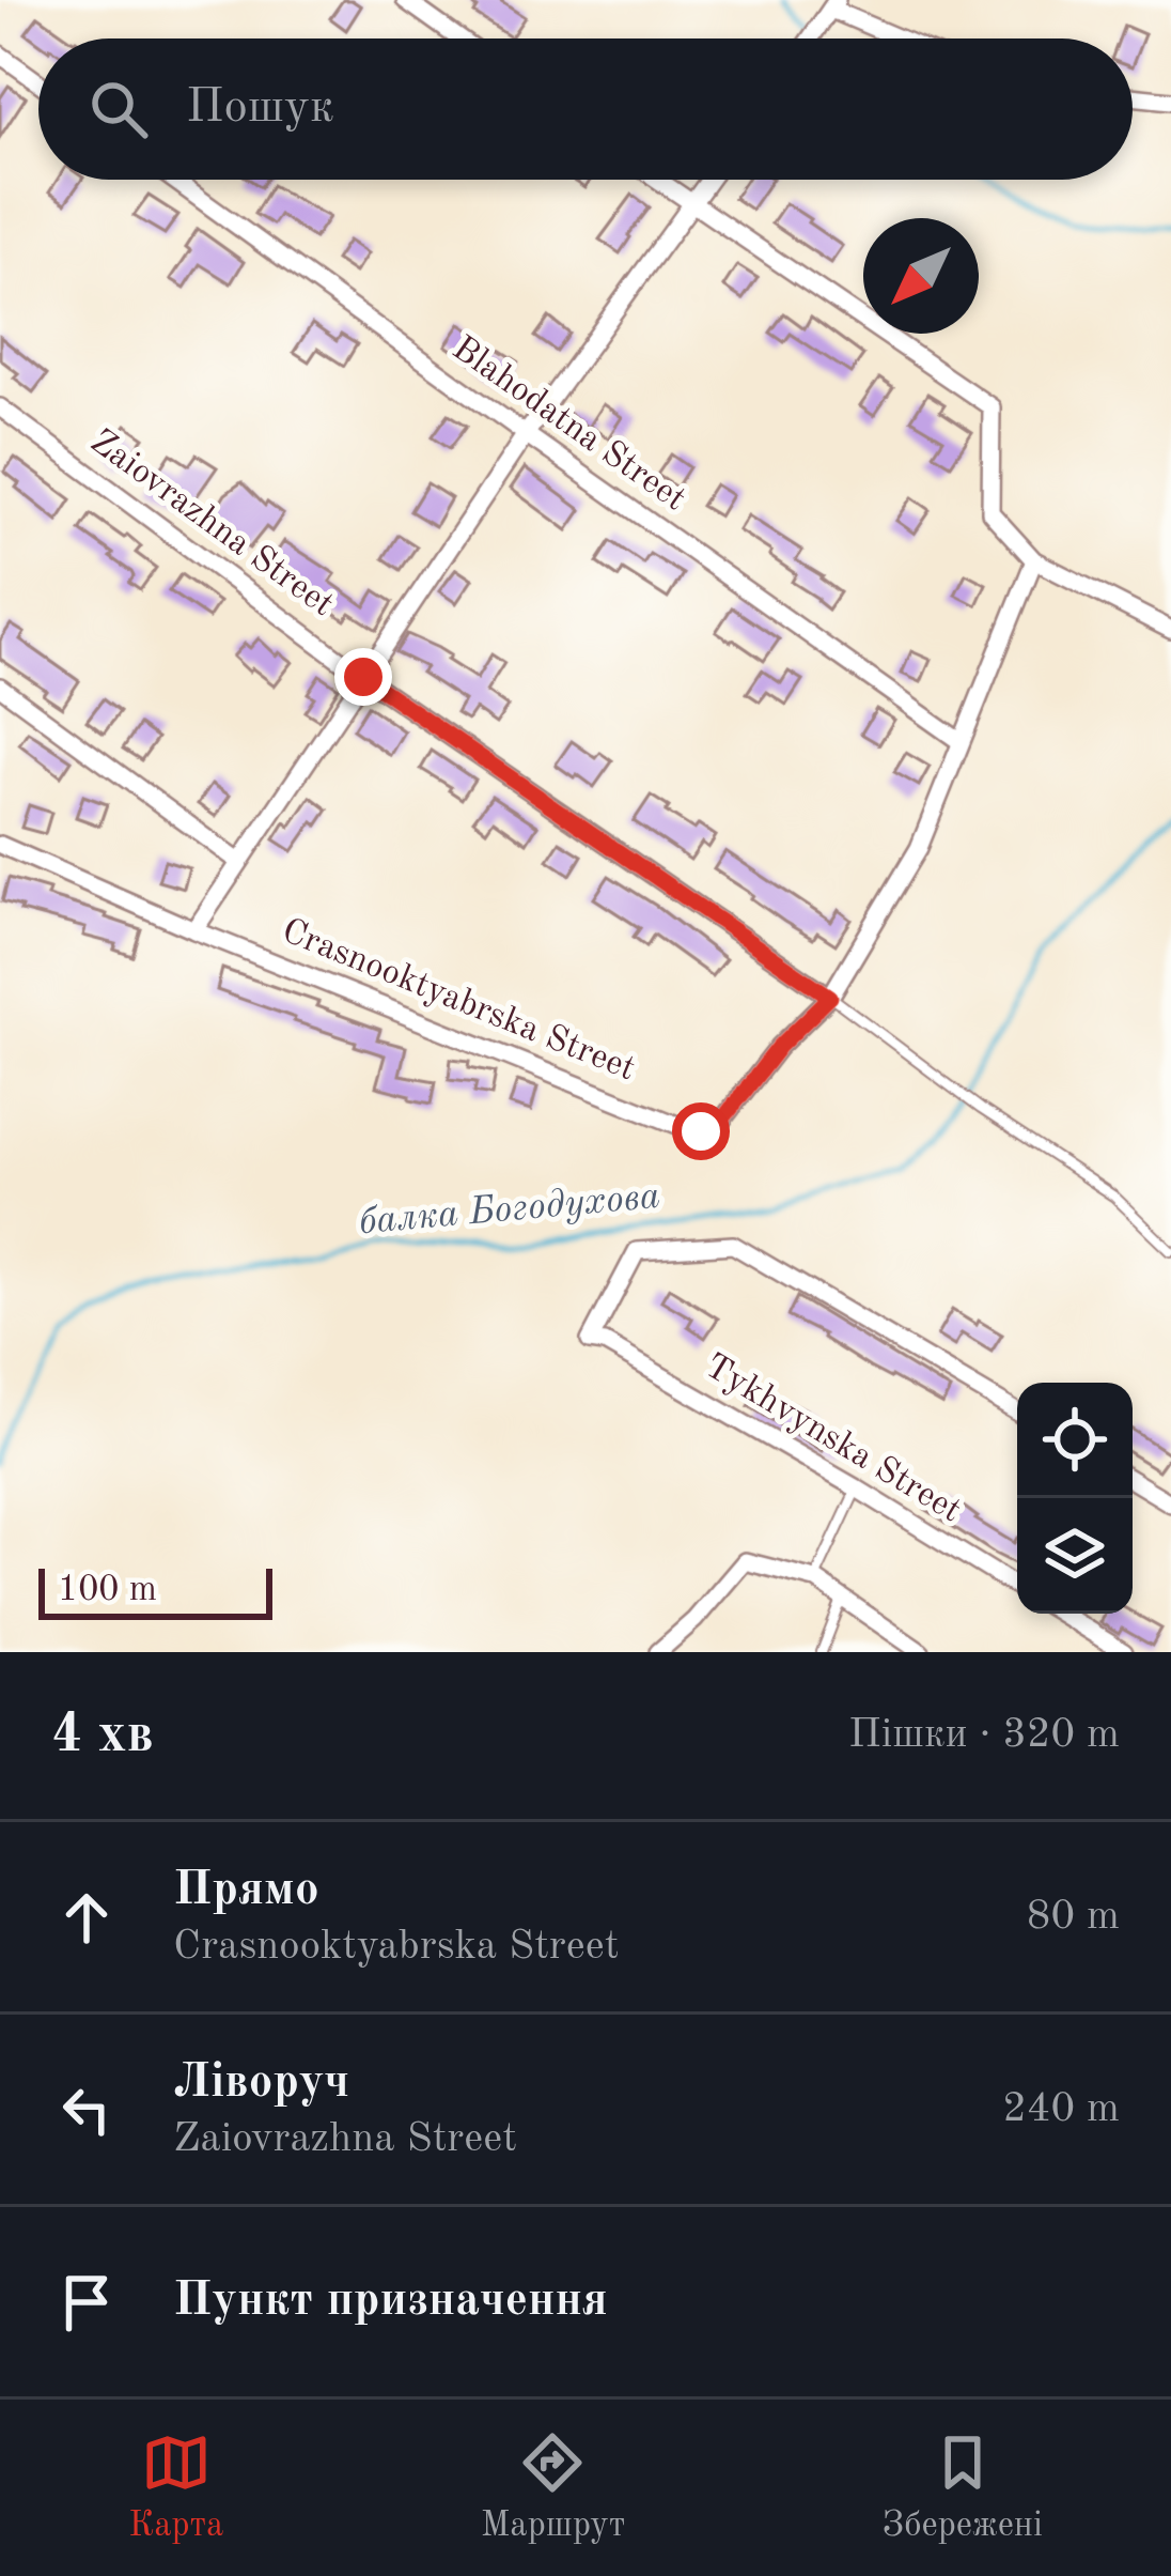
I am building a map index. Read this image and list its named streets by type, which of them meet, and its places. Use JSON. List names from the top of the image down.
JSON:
{
  "streets": {
    "street": [
      "Blahodatna Street",
      "Zaiovrazhna Street",
      "Crasnooktyabrska Street",
      "Tykhvynska Street"
    ]
  },
  "crossings": [
    ["Blahodatna Street", "Crasnooktyabrska Street"],
    ["Zaiovrazhna Street", "Crasnooktyabrska Street"]
  ],
  "water": ["балка Богодухова"],
  "scale_bar": "100 m",
  "north": "bottom left",
  "page": {
    "search": "Пошук",
    "scale": "100 m",
    "heading": ["4 хв", "Пішки · 320 m"],
    "list": [
      ["Прямо", "Crasnooktyabrska Street", "80 m"],
      ["Ліворуч", "Zaiovrazhna Street", "240 m"],
      "Пункт призначення"
    ],
    "nav": ["Карта", "Маршрут", "Збережені"]
  }
}
